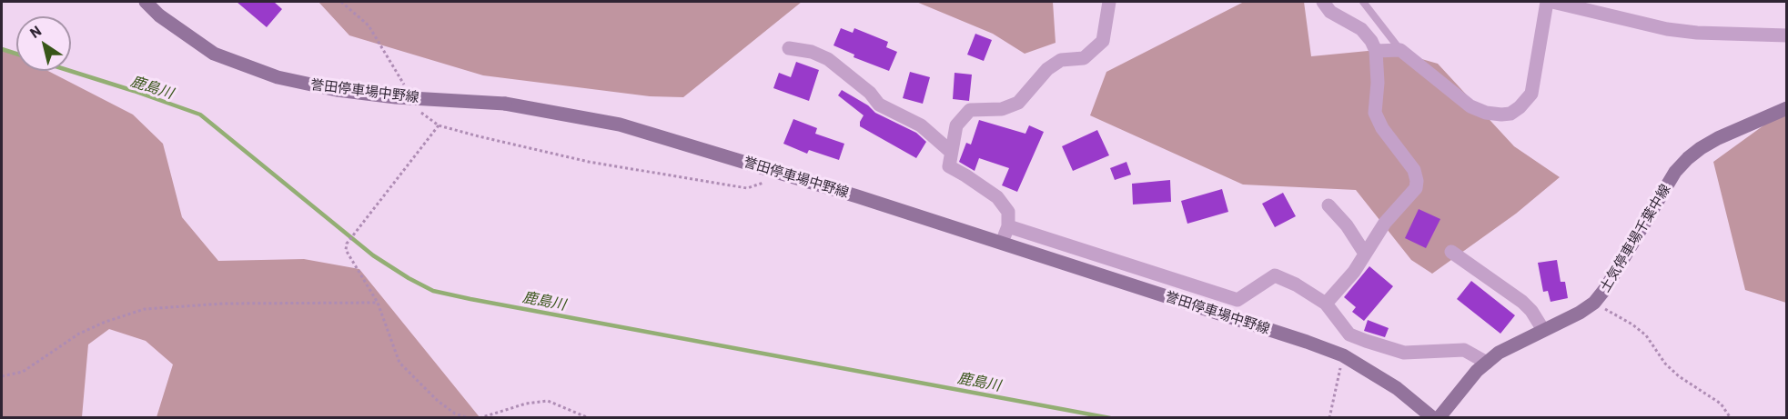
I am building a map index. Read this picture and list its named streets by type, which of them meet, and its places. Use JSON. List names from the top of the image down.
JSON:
{
  "streets": {
    "main road": ["誉田停車場中野線", "土気停車場千葉中線"]
  },
  "water": ["鹿島川"],
  "north": "top left"
}
